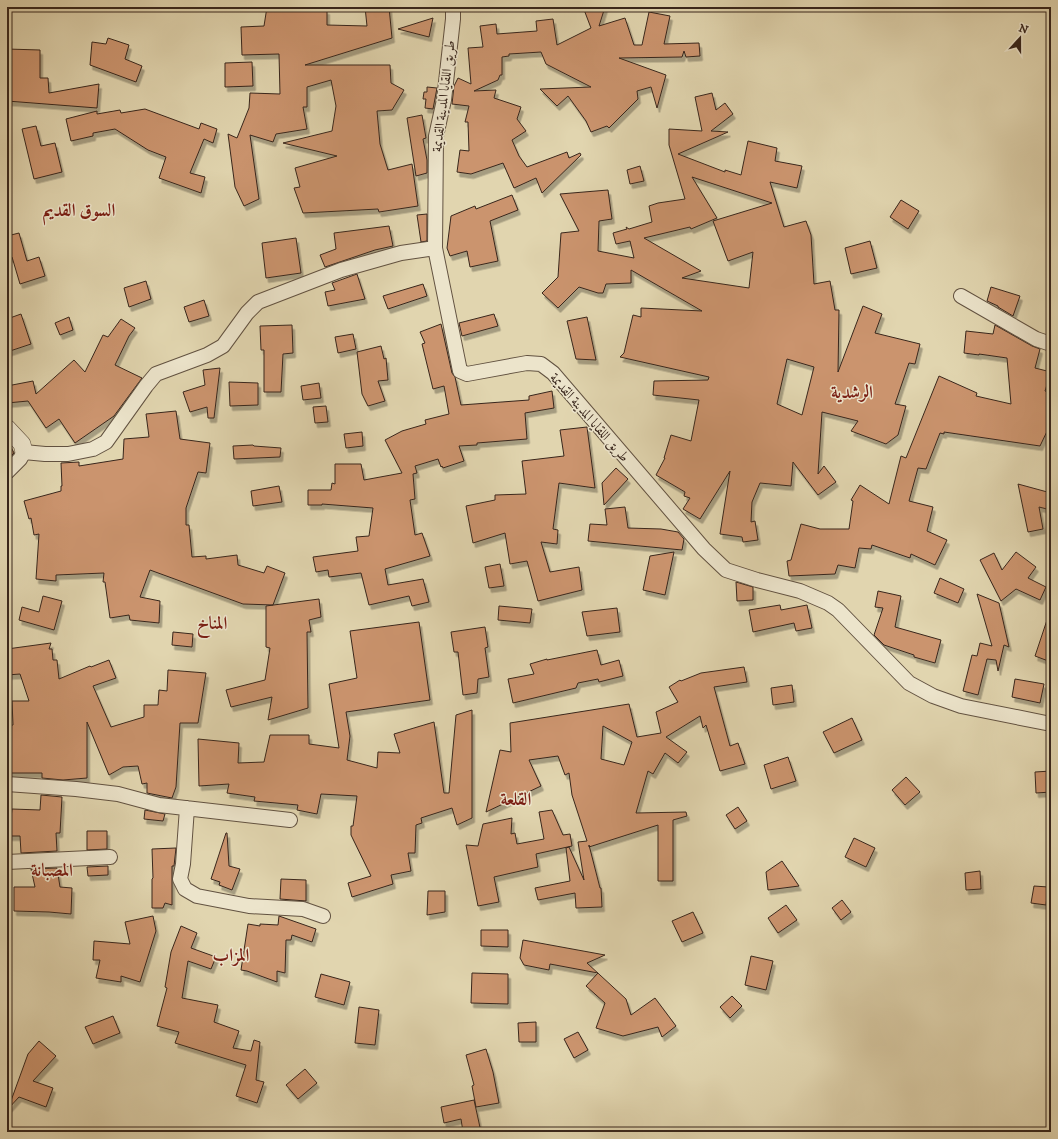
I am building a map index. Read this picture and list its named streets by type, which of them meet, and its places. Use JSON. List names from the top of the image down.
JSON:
{
  "streets": {
    "street": ["طريق اللقايا المدينة القديمة"]
  },
  "districts": [
    "السوق القديم",
    "الرشدية",
    "المناخ",
    "القلعة",
    "المصبانة",
    "المزاب"
  ],
  "north": "top"
}
